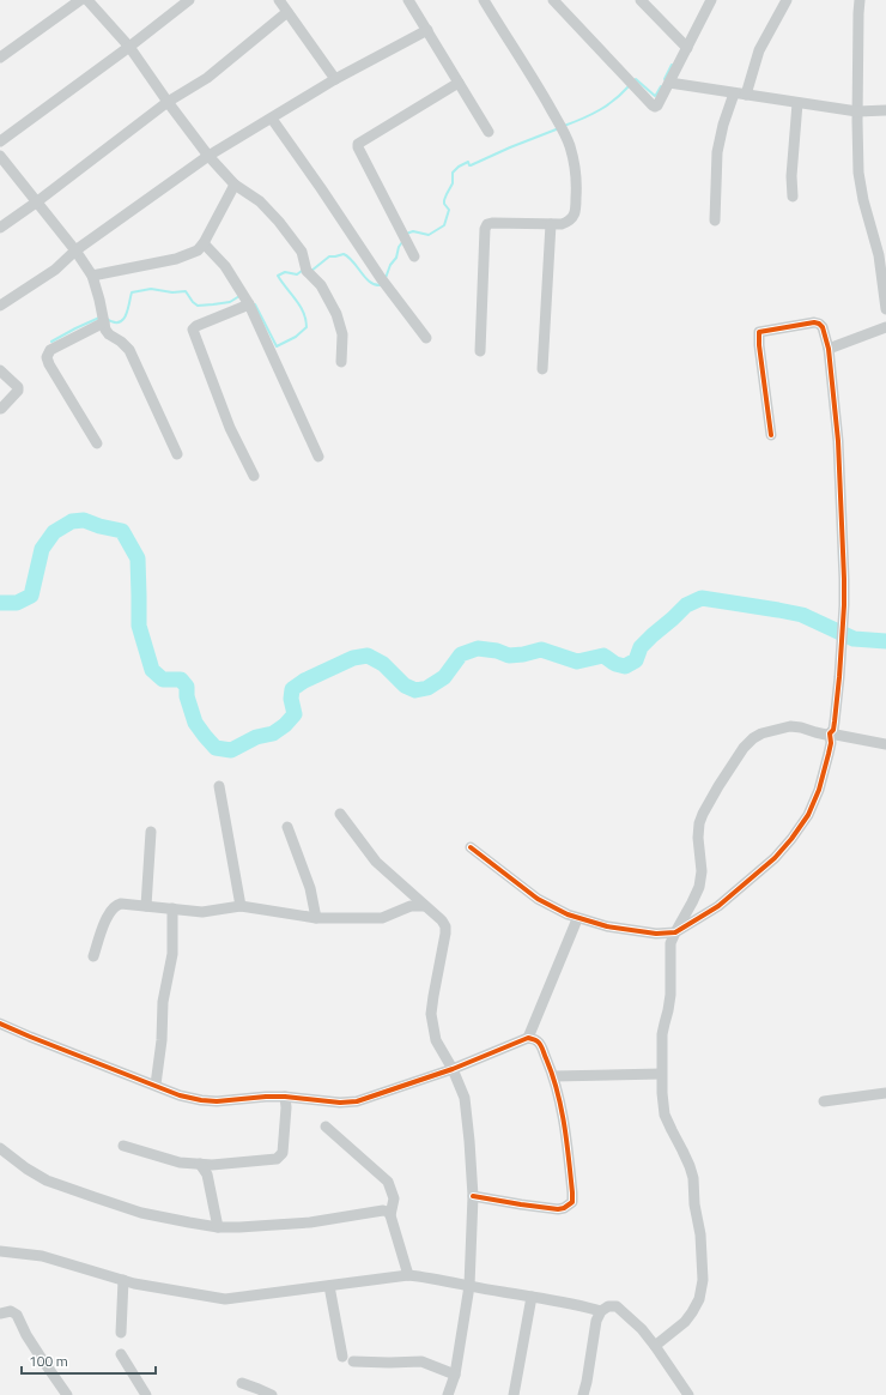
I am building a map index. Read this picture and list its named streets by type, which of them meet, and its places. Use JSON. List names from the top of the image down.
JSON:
{
  "scale_bar": "100 m"
}
